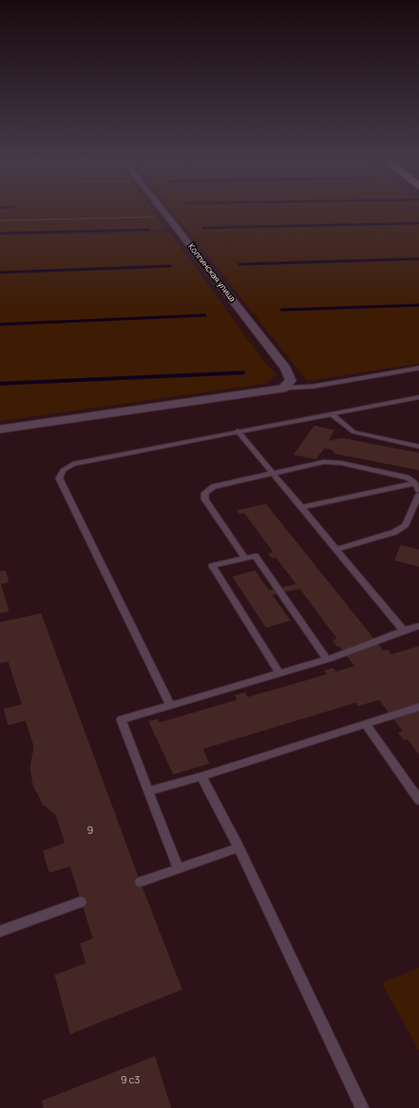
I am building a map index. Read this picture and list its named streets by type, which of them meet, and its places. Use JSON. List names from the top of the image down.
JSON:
{
  "streets": {
    "street": ["Колпинская улица"]
  },
  "house_numbers": ["9", "9 с3"]
}
